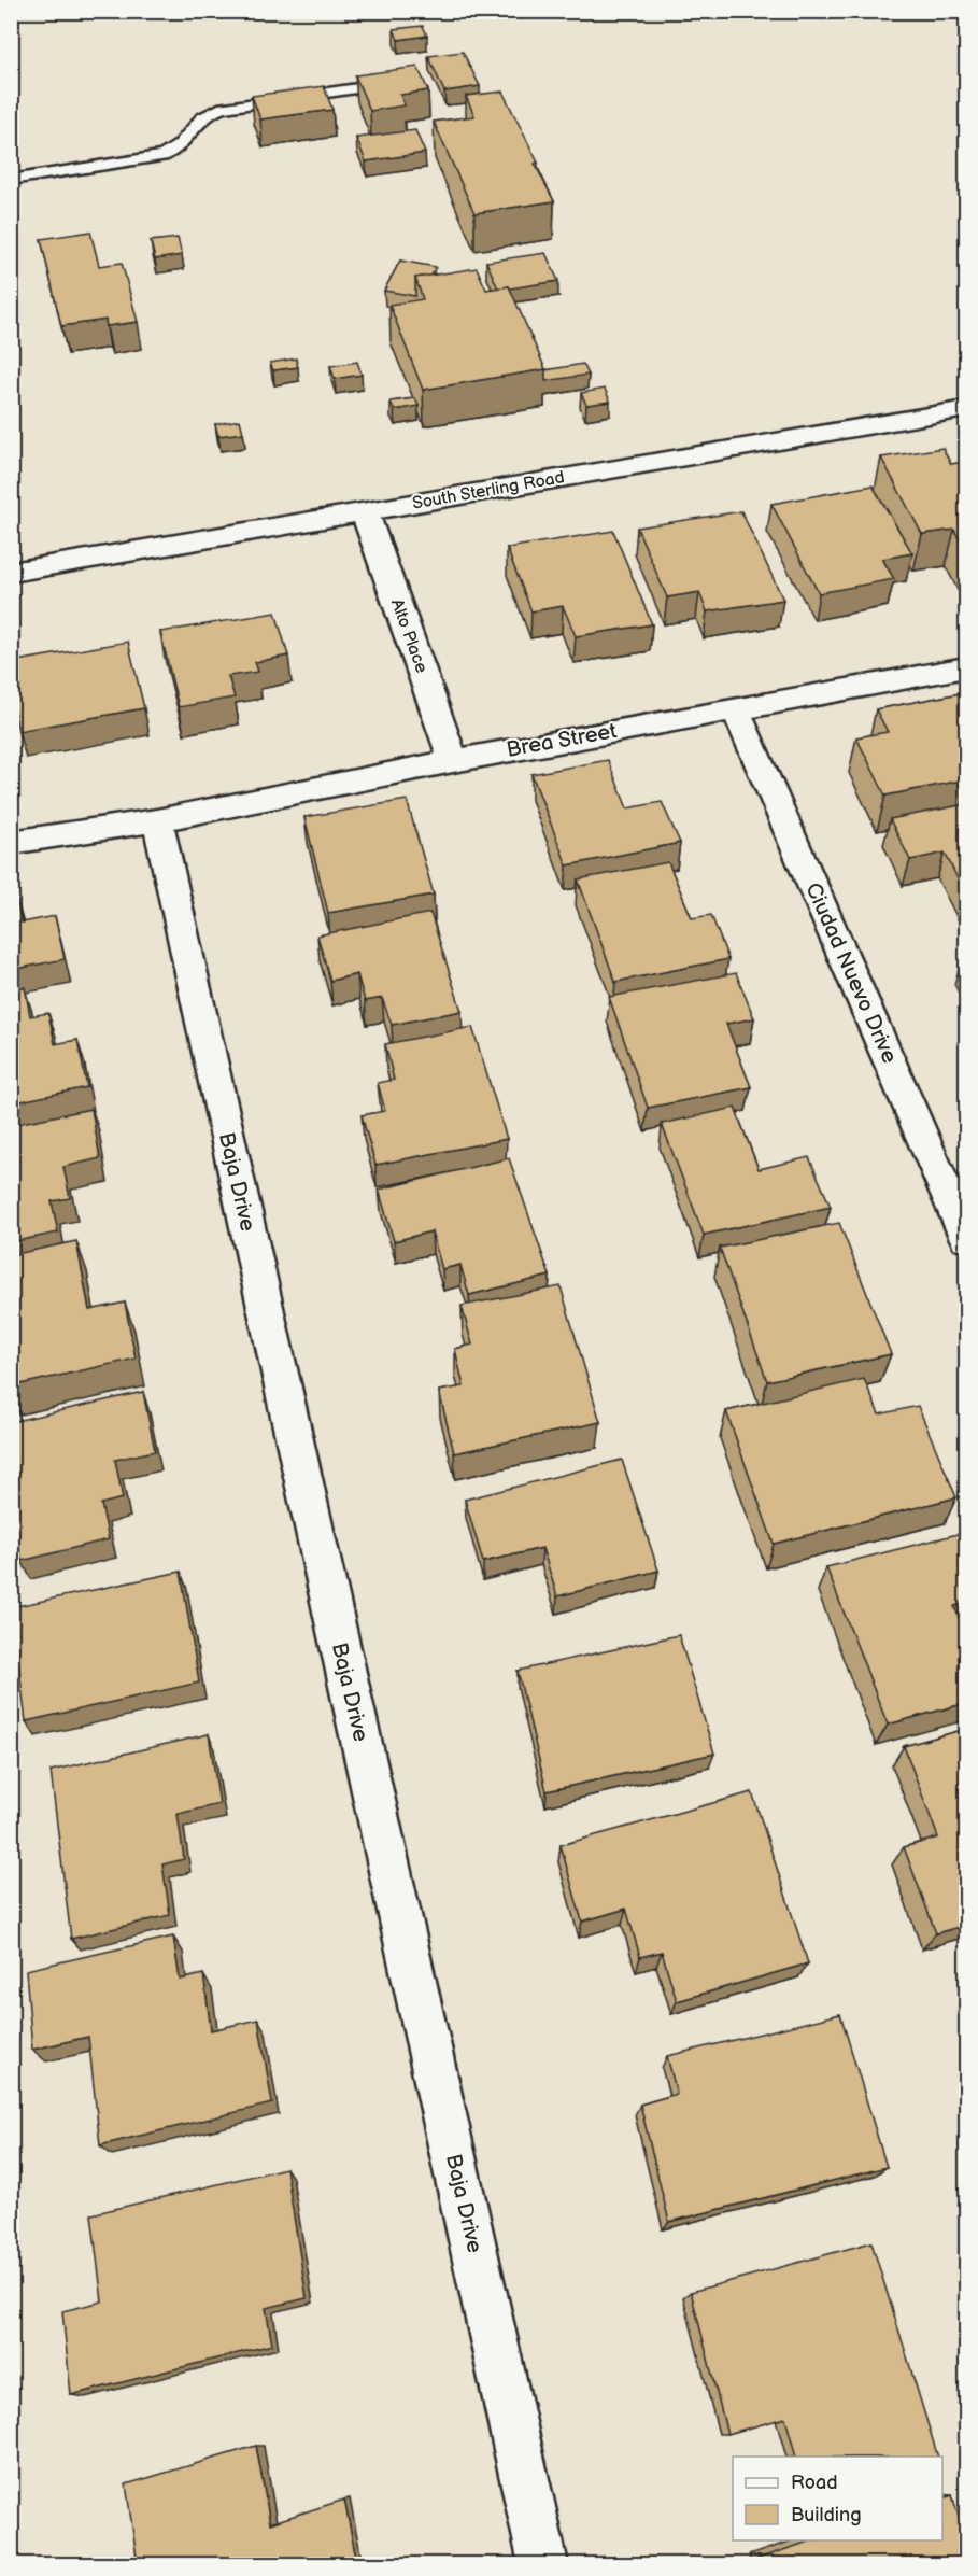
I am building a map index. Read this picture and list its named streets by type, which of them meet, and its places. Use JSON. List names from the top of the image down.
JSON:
{
  "streets": {
    "street": [
      "South Sterling Road",
      "Alto Place",
      "Brea Street",
      "Ciudad Nuevo Drive",
      "Baja Drive"
    ]
  },
  "crossings": [
    ["South Sterling Road", "Alto Place"],
    ["Alto Place", "Brea Street"],
    ["Brea Street", "Ciudad Nuevo Drive"],
    ["Brea Street", "Baja Drive"]
  ],
  "legend": ["Road", "Building"]
}
